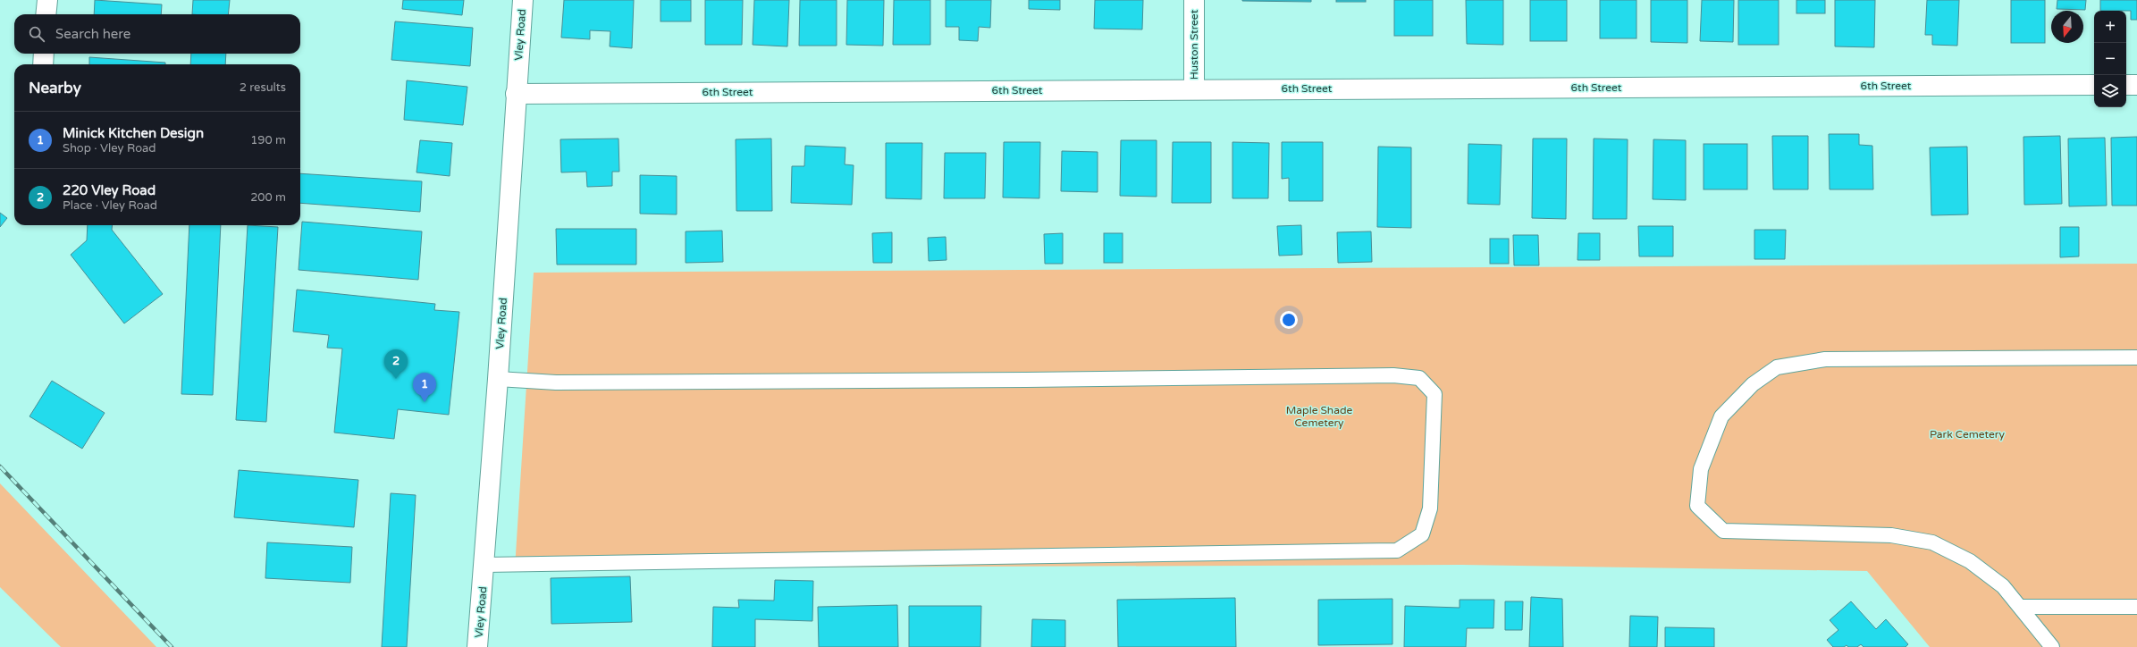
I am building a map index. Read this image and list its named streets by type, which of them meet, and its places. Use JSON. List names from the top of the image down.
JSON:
{
  "streets": {
    "street": ["Vley Road", "Huston Street", "6th Street"]
  },
  "crossings": [
    ["Vley Road", "6th Street"],
    ["Huston Street", "6th Street"]
  ],
  "parks": ["Maple Shade Cemetery", "Park Cemetery"],
  "north": "bottom",
  "page": {
    "map_buttons": ["+", "−"],
    "search": "Search here",
    "heading": ["Nearby", "2 results"],
    "list": [
      {
        "mark": "1",
        "name": "Minick Kitchen Design",
        "note": "Shop · Vley Road",
        "value": "190 m"
      },
      {
        "mark": "2",
        "name": "220 Vley Road",
        "note": "Place · Vley Road",
        "value": "200 m"
      }
    ],
    "pins": ["2", "1"]
  }
}
